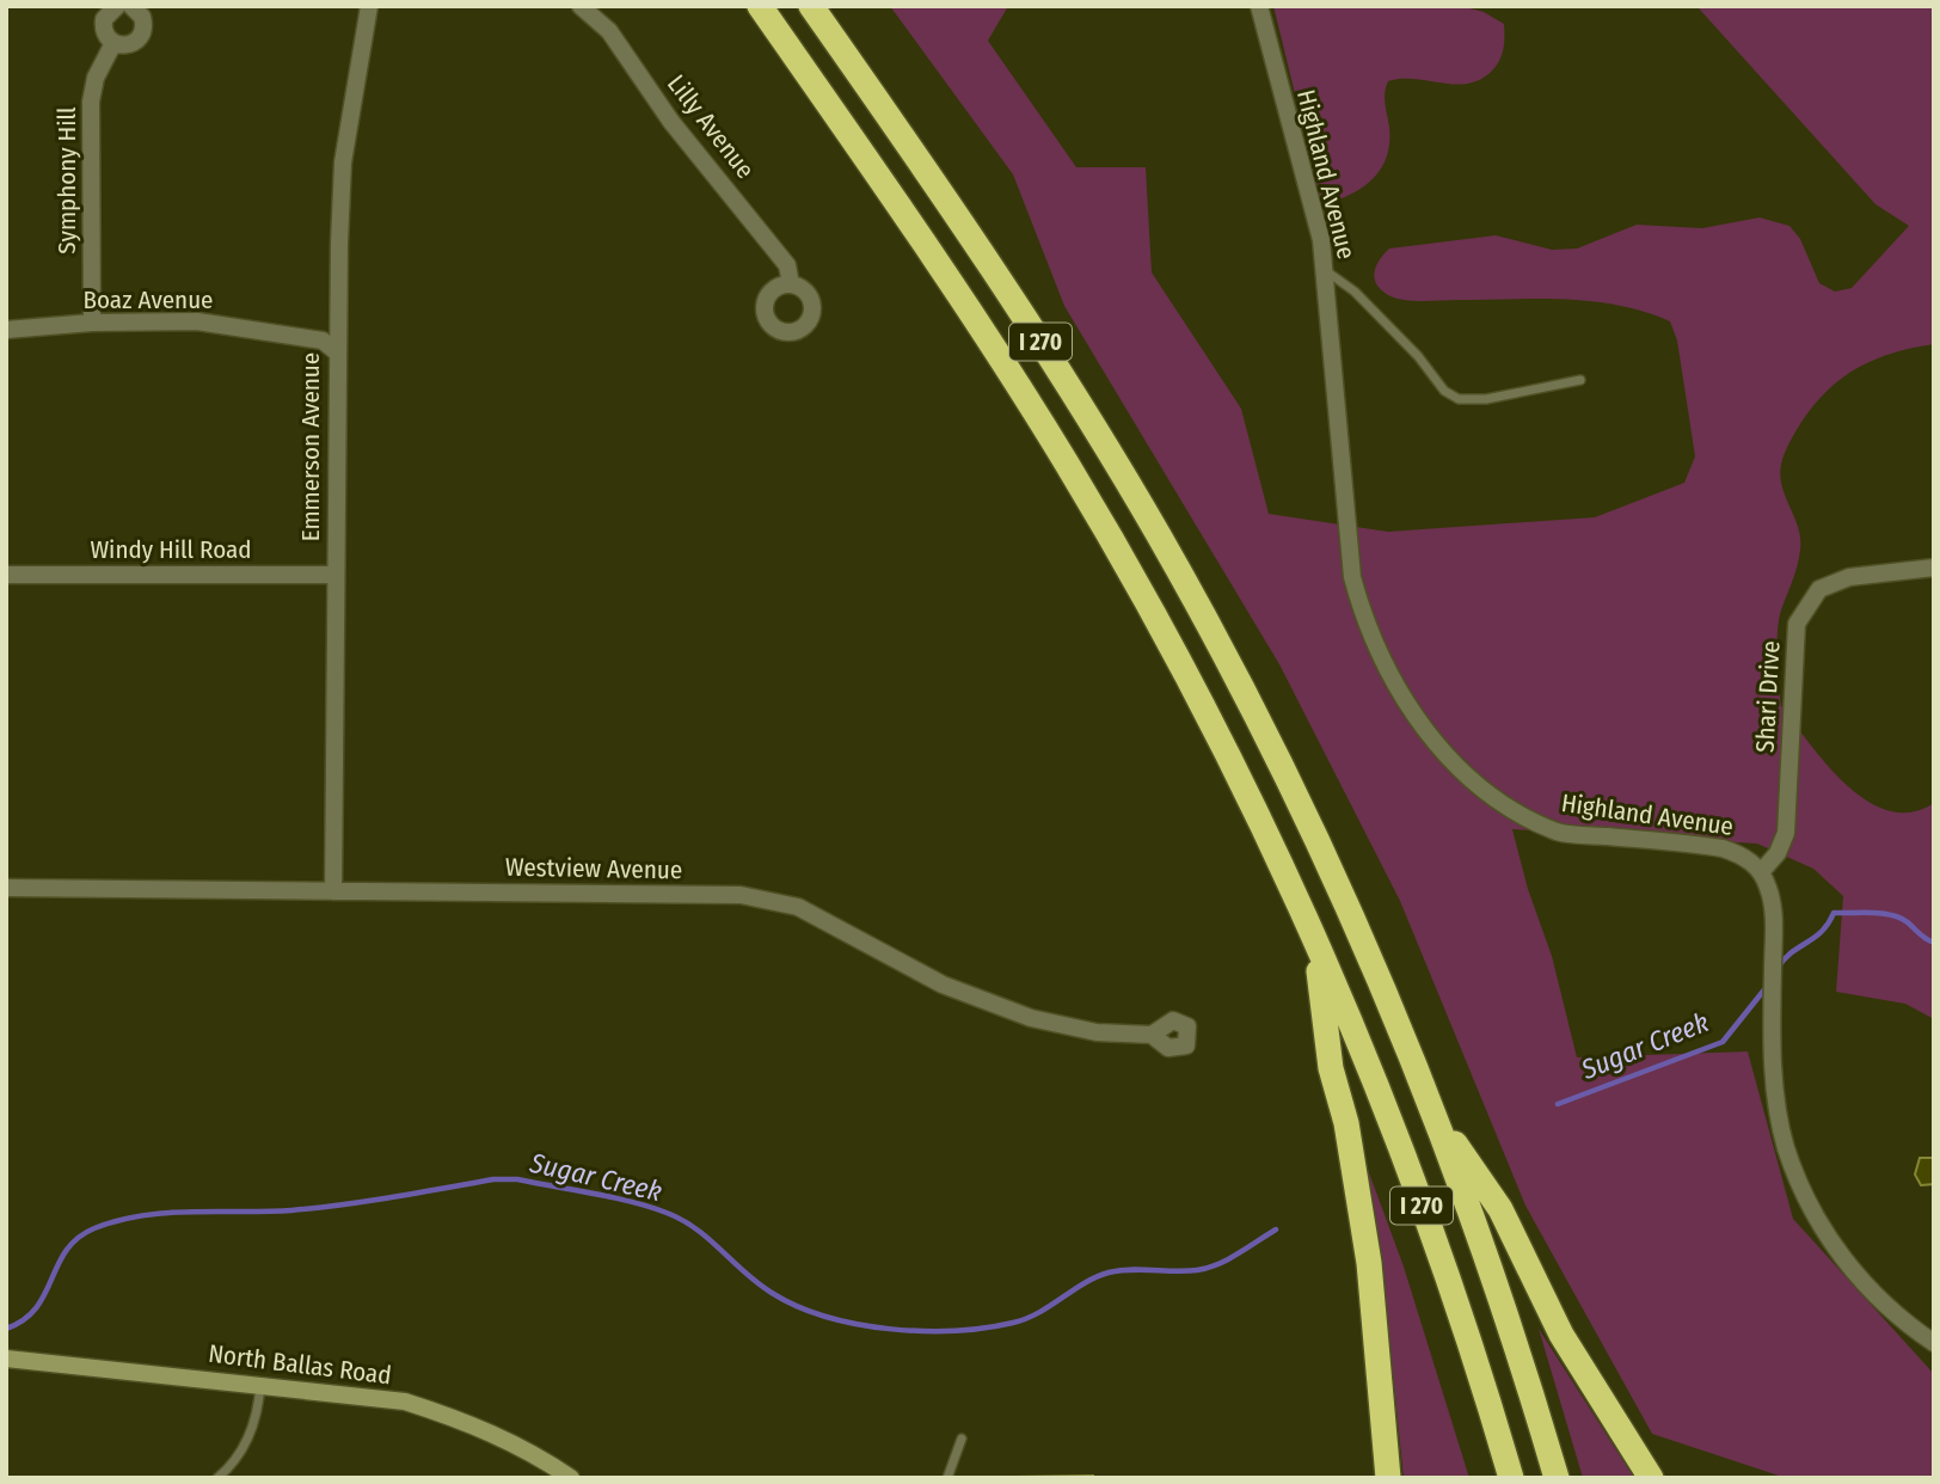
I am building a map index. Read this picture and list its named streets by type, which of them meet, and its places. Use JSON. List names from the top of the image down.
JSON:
{
  "streets": {
    "highway": ["I 270"],
    "main road": ["North Ballas Road"],
    "street": [
      "Lilly Avenue",
      "Highland Avenue",
      "Symphony Hill",
      "Boaz Avenue",
      "Emmerson Avenue",
      "Windy Hill Road",
      "Shari Drive",
      "Westview Avenue"
    ]
  },
  "crossings": [
    ["Highland Avenue", "Shari Drive"],
    ["Symphony Hill", "Boaz Avenue"],
    ["Boaz Avenue", "Emmerson Avenue"],
    ["Emmerson Avenue", "Windy Hill Road"],
    ["Emmerson Avenue", "Westview Avenue"]
  ],
  "water": ["Sugar Creek"]
}
